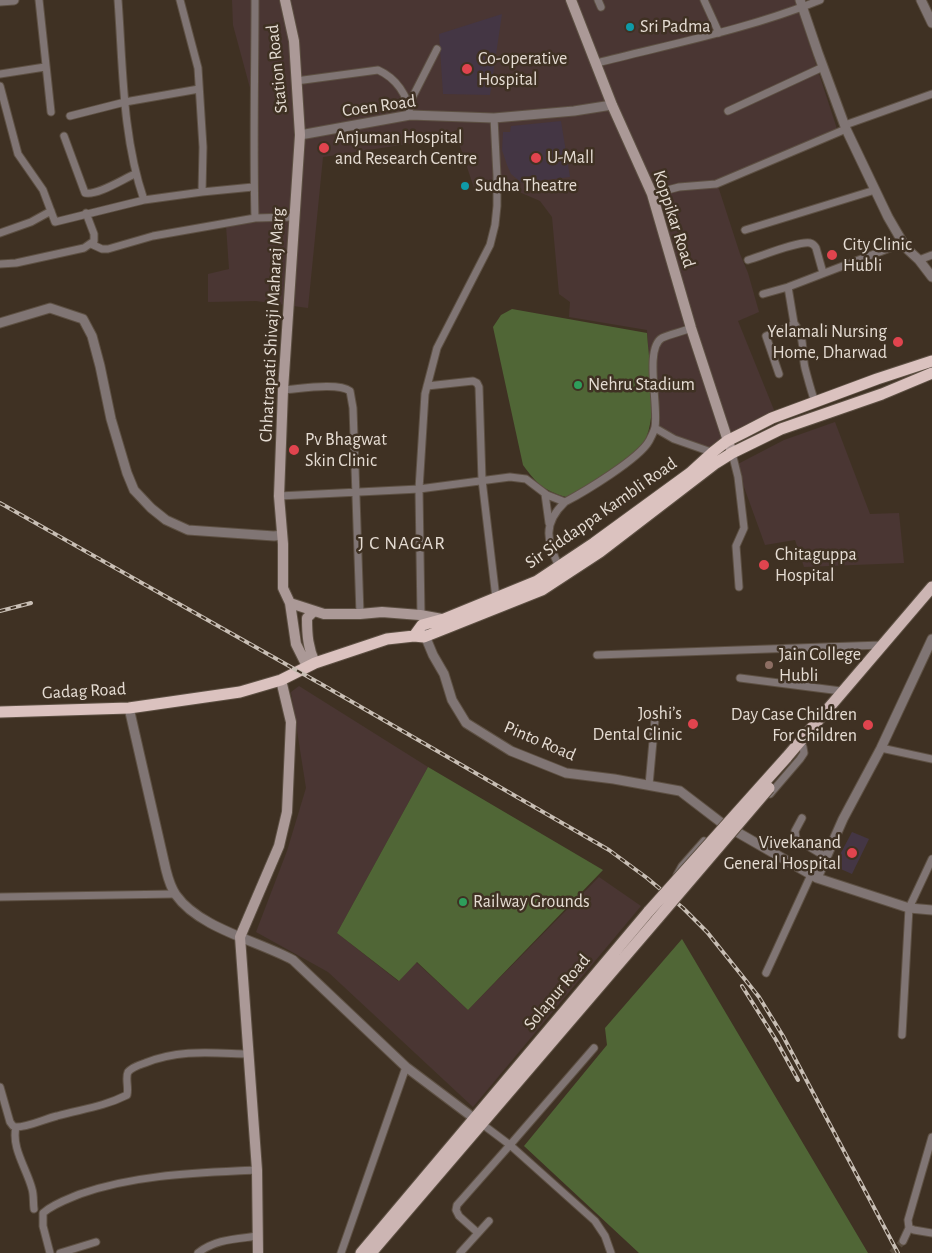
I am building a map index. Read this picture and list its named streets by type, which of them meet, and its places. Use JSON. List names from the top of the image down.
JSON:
{
  "streets": {
    "highway": ["Sir Siddappa Kambli Road", "Gadag Road"],
    "main road": [
      "Station Road",
      "Koppikar Road",
      "Chhatrapati Shivaji Maharaj Marg",
      "Solapur Road"
    ],
    "street": ["Coen Road", "Pinto Road"]
  },
  "crossings": [
    ["Station Road", "Coen Road"],
    ["Station Road", "Chhatrapati Shivaji Maharaj Marg"],
    ["Coen Road", "Koppikar Road"],
    ["Coen Road", "Chhatrapati Shivaji Maharaj Marg"],
    ["Koppikar Road", "Sir Siddappa Kambli Road"],
    ["Sir Siddappa Kambli Road", "Gadag Road"],
    ["Sir Siddappa Kambli Road", "Pinto Road"],
    ["Gadag Road", "Pinto Road"]
  ],
  "districts": ["J C NAGAR"],
  "places": [
    "Sri Padma",
    "Co-operative Hospital",
    "Anjuman Hospital and Research Centre",
    "U-Mall",
    "Sudha Theatre",
    "City Clinic Hubli",
    "Yelamali Nursing Home, Dharwad",
    "Nehru Stadium",
    "Pv Bhagwat Skin Clinic",
    "Chitaguppa Hospital",
    "Jain College Hubli",
    "Joshi’s Dental Clinic",
    "Day Case Children For Children",
    "Vivekanand General Hospital",
    "Railway Grounds"
  ]
}
